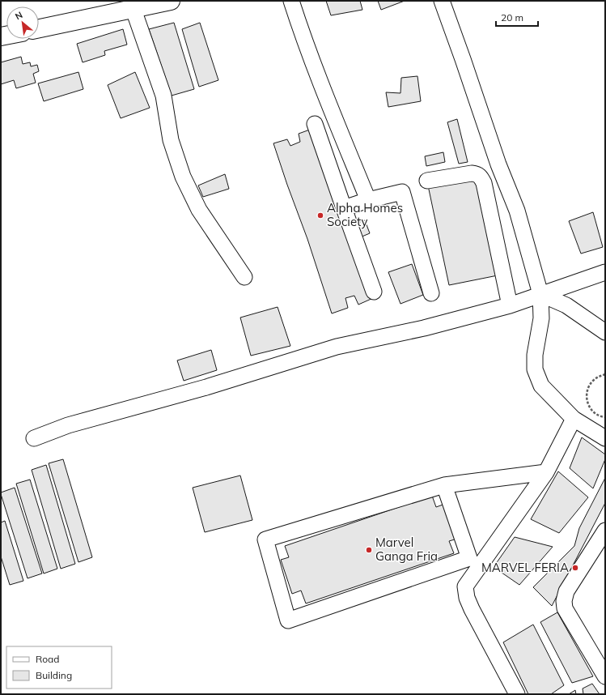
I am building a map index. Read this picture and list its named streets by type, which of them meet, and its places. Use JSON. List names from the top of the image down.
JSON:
{
  "places": ["Alpha Homes Society", "Marvel Ganga Fria", "MARVEL FERIA"],
  "legend": ["Road", "Building"],
  "scale_bar": "20 m",
  "north": "top left"
}
